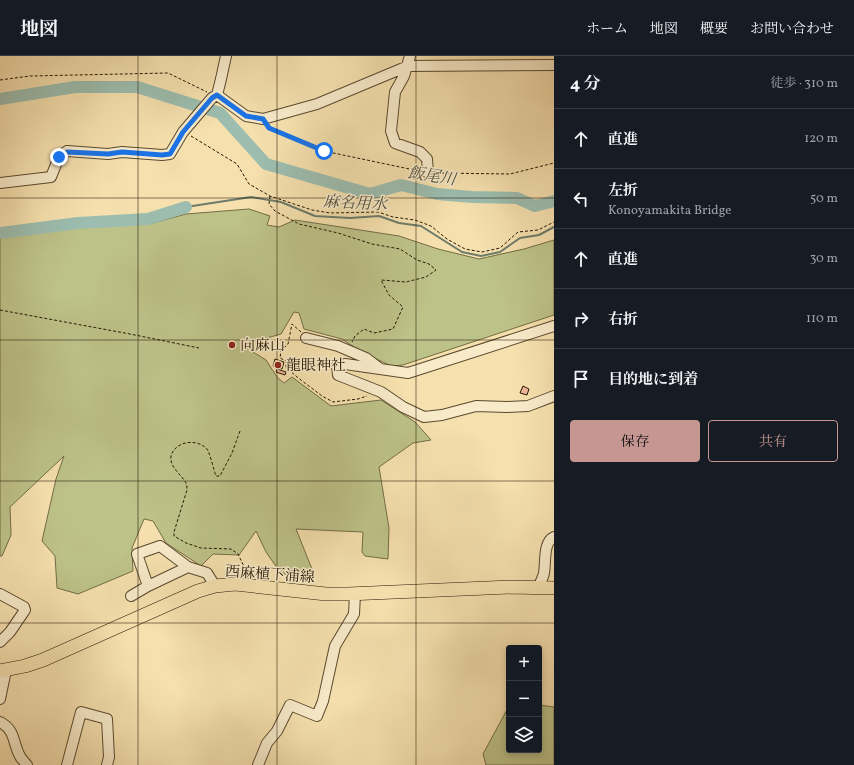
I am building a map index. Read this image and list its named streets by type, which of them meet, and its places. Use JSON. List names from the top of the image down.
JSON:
{
  "streets": {
    "main road": ["西麻植下浦線"]
  },
  "water": ["飯尾川", "麻名用水"],
  "places": ["向麻山", "龍眼神社"],
  "page": {
    "header": "地図",
    "nav": [
      "ホーム",
      "地図",
      "概要",
      "お問い合わせ"
    ],
    "heading": ["4 分", "徒歩 · 310 m"],
    "list": [
      ["直進", "120 m"],
      ["左折", "Konoyamakita Bridge", "50 m"],
      ["直進", "30 m"],
      ["右折", "110 m"],
      "目的地に到着"
    ],
    "buttons": ["保存", "共有"],
    "map_buttons": ["+", "−"]
  }
}
